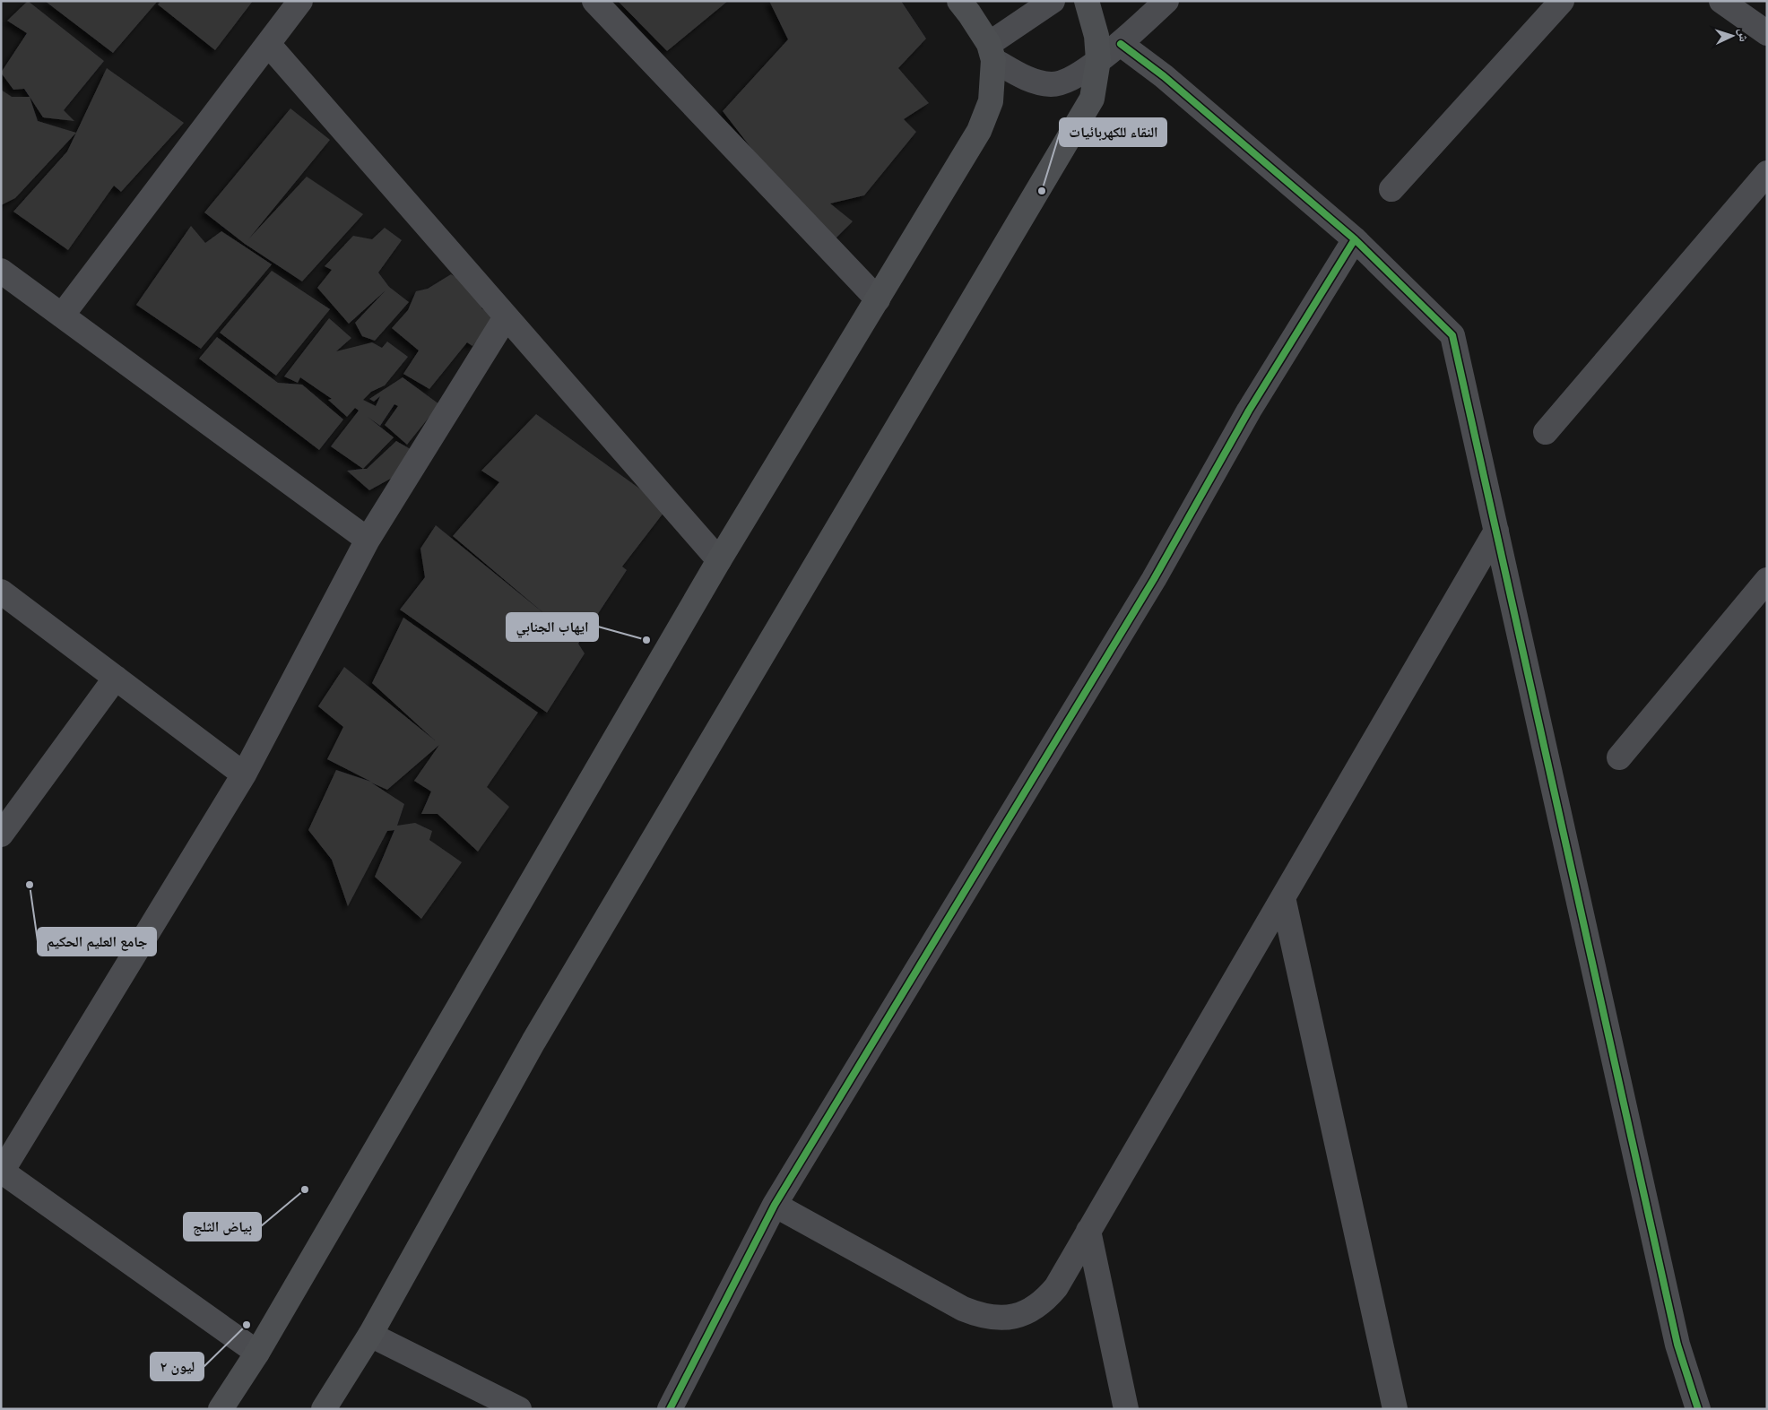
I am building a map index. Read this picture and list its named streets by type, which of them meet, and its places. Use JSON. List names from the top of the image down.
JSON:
{
  "places": [
    "النقاء للكهربائيات",
    "ايهاب الجنابي",
    "جامع العليم الحكيم",
    "بياض الثلج",
    "ليون ٢"
  ],
  "north": "right"
}
